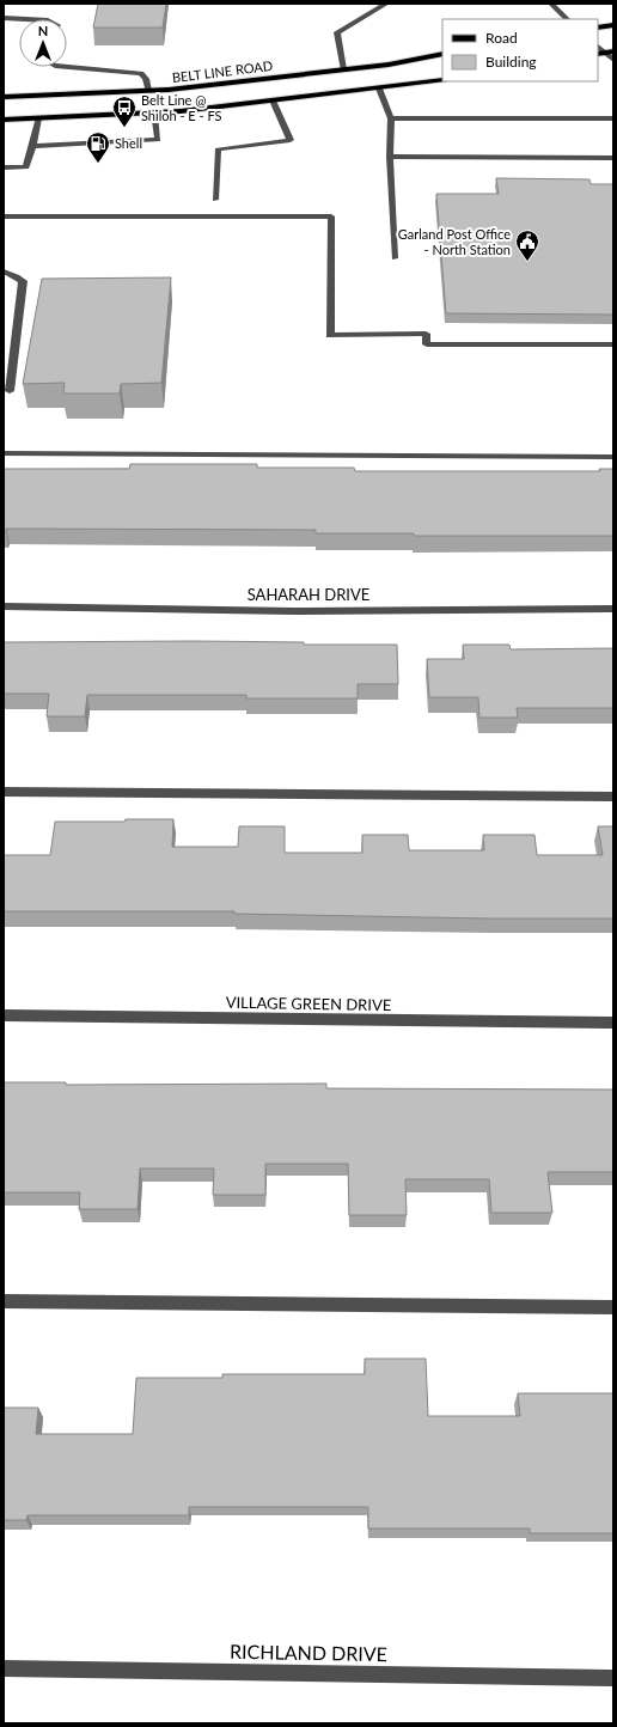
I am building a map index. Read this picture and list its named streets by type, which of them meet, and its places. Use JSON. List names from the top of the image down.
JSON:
{
  "streets": {
    "main road": ["BELT LINE ROAD"],
    "street": ["SAHARAH DRIVE", "VILLAGE GREEN DRIVE", "RICHLAND DRIVE"]
  },
  "places": {
    "bus stop": ["Belt Line @ Shiloh - E - FS"],
    "fuel station": ["Shell"],
    "public building": ["Garland Post Office - North Station"]
  },
  "legend": ["Road", "Building"],
  "north": "top"
}
